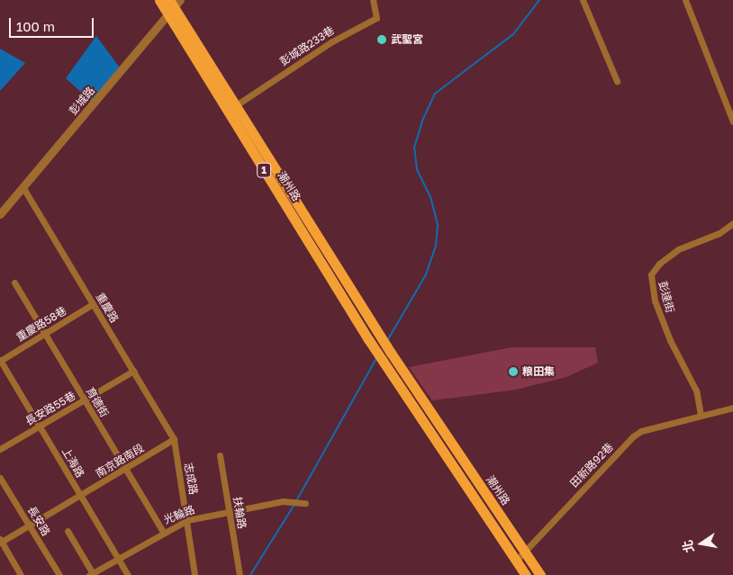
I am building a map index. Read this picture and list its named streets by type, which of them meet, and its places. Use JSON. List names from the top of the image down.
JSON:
{
  "streets": {
    "main road": ["1", "潮州路"],
    "street": [
      "彭城路233巷",
      "彭城路",
      "彭達街",
      "重慶路",
      "重慶路58巷",
      "育德街",
      "長安路55巷",
      "南京路南段",
      "上海路",
      "田新路92巷",
      "志成路",
      "扶輪路",
      "光輪路",
      "長安路"
    ]
  },
  "crossings": [
    ["彭城路233巷", "潮州路"],
    ["彭城路", "潮州路"],
    ["彭城路", "重慶路"],
    ["1", "潮州路"],
    ["1", "田新路92巷"],
    ["潮州路", "田新路92巷"],
    ["彭達街", "田新路92巷"],
    ["重慶路", "重慶路58巷"],
    ["重慶路", "長安路55巷"],
    ["重慶路", "南京路南段"],
    ["重慶路", "志成路"],
    ["重慶路58巷", "育德街"],
    ["重慶路58巷", "上海路"],
    ["育德街", "長安路55巷"],
    ["育德街", "南京路南段"],
    ["育德街", "光輪路"],
    ["長安路55巷", "上海路"],
    ["南京路南段", "上海路"],
    ["南京路南段", "志成路"],
    ["南京路南段", "長安路"],
    ["上海路", "光輪路"],
    ["志成路", "光輪路"],
    ["扶輪路", "光輪路"]
  ],
  "places": ["武聖宮", "粮田集"],
  "scale_bar": "100 m",
  "north": "left"
}
